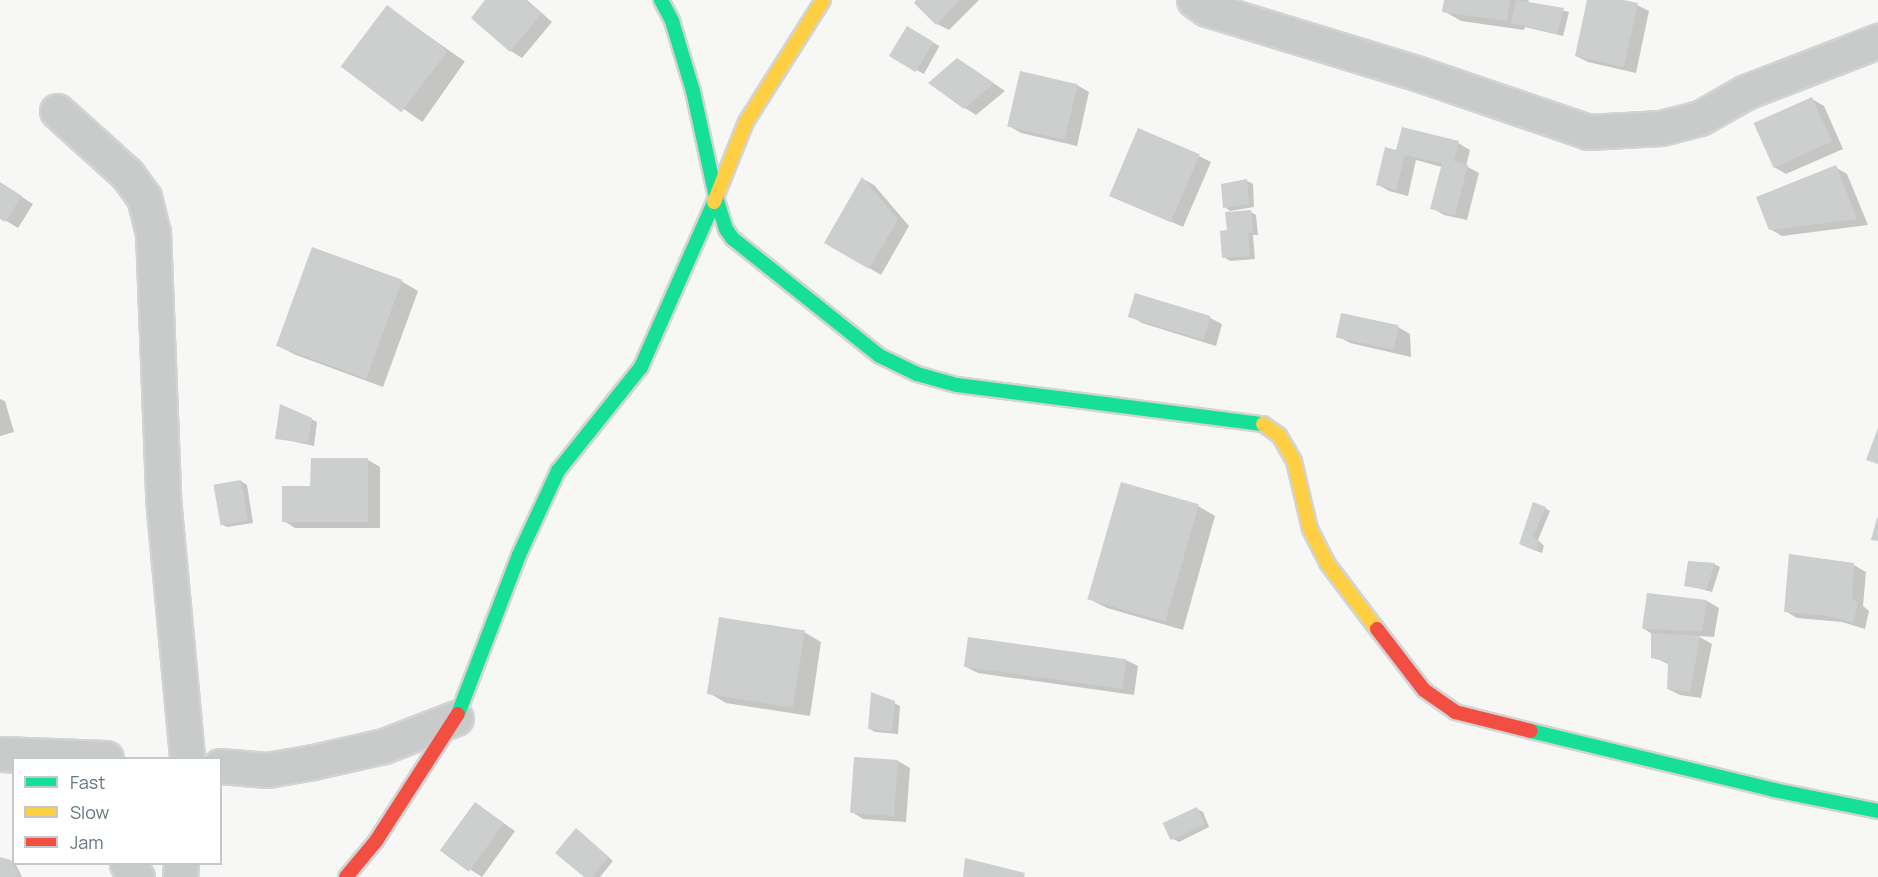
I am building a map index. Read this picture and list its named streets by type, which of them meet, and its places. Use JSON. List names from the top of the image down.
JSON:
{
  "legend": ["Fast", "Slow", "Jam"]
}
